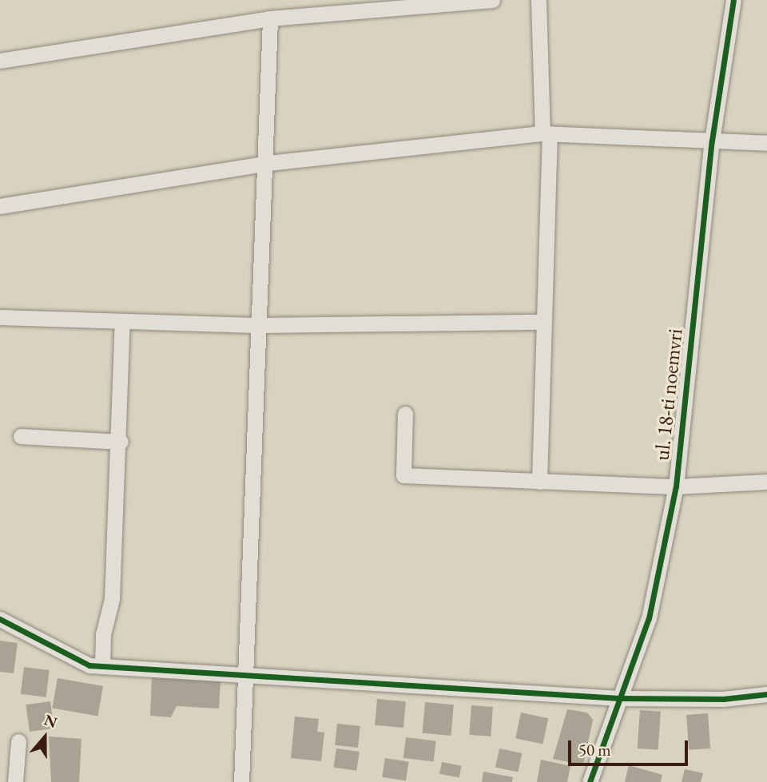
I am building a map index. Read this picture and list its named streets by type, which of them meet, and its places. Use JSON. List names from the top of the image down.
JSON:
{
  "streets": {
    "street": ["ul. 18-ti noemvri"]
  },
  "scale_bar": "50 m",
  "north": "top"
}
